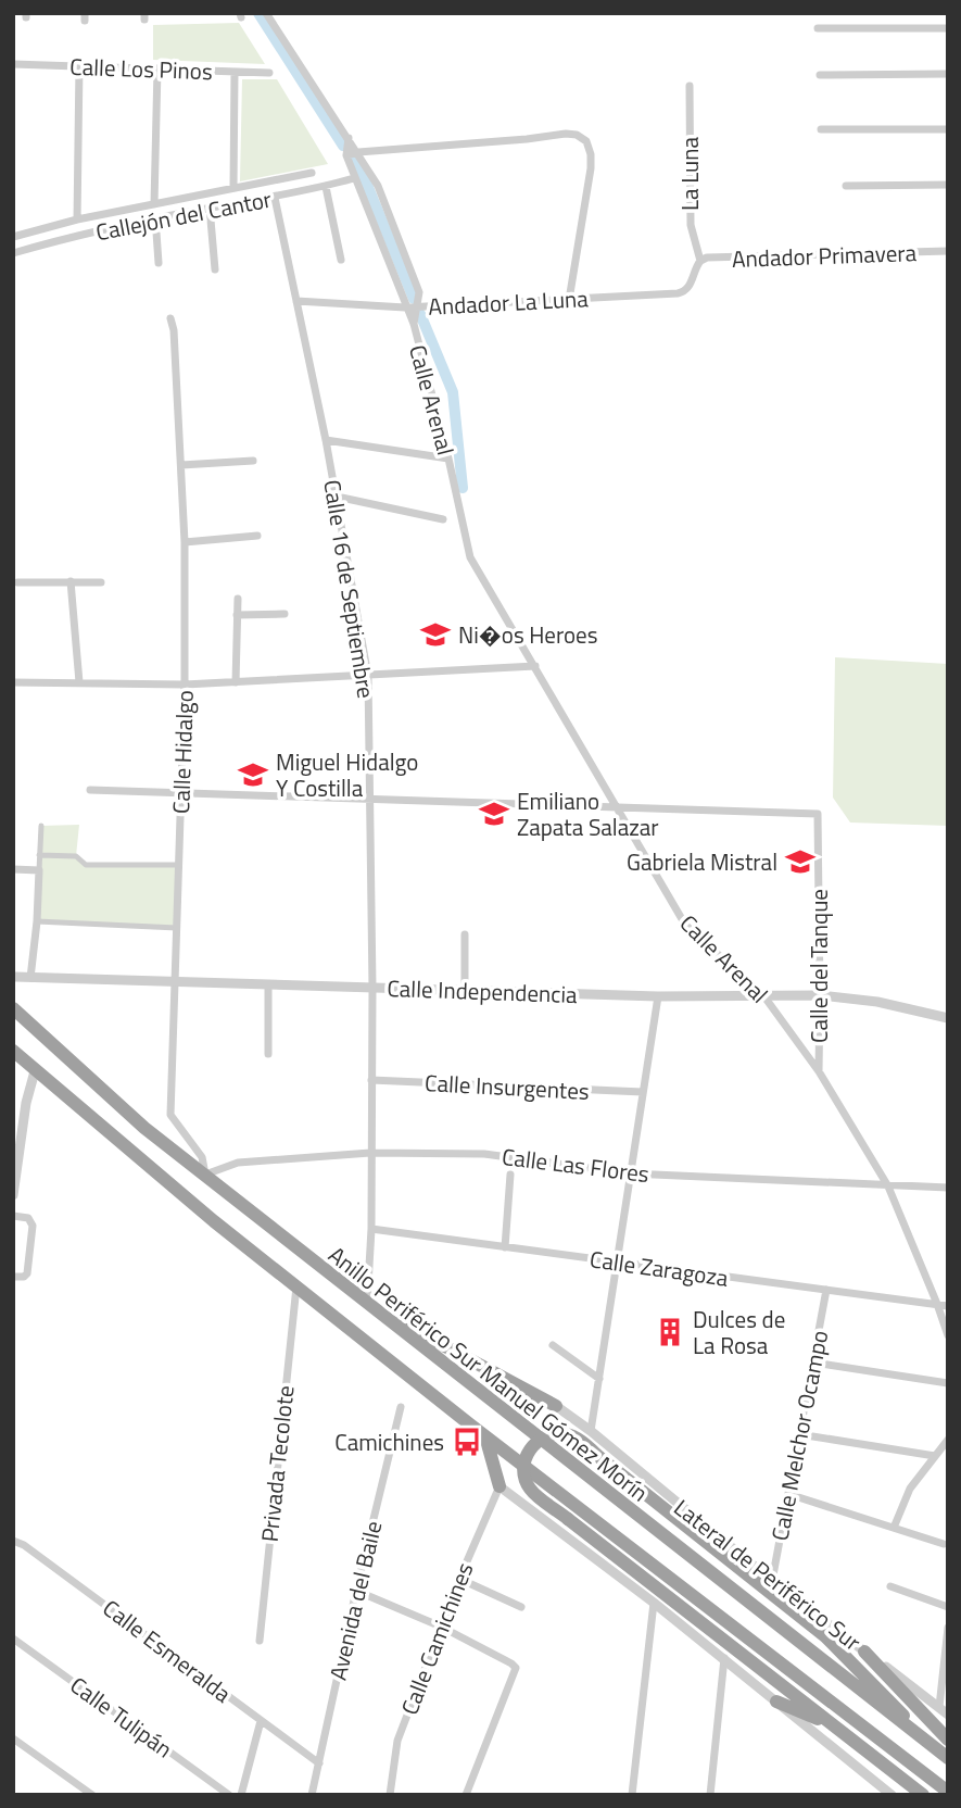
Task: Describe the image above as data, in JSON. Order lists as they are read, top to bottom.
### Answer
{
  "streets": {
    "highway": ["Anillo Periférico Sur Manuel Gómez Morín"],
    "street": [
      "Calle Los Pinos",
      "La Luna",
      "Callejón del Cantor",
      "Andador Primavera",
      "Andador La Luna",
      "Calle Arenal",
      "Calle 16 de Septiembre",
      "Calle Hidalgo",
      "Calle del Tanque",
      "Calle Independencia",
      "Calle Insurgentes",
      "Calle Las Flores",
      "Calle Zaragoza",
      "Calle Melchor Ocampo",
      "Privada Tecolote",
      "Lateral de Periférico Sur",
      "Avenida del Baile",
      "Calle Camichines",
      "Calle Esmeralda",
      "Calle Tulipán"
    ]
  },
  "crossings": [
    ["La Luna", "Andador Primavera"],
    ["La Luna", "Andador La Luna"],
    ["Callejón del Cantor", "Calle Arenal"],
    ["Callejón del Cantor", "Calle 16 de Septiembre"],
    ["Andador Primavera", "Andador La Luna"],
    ["Andador La Luna", "Calle Arenal"],
    ["Andador La Luna", "Calle 16 de Septiembre"],
    ["Calle Arenal", "Calle del Tanque"],
    ["Calle Arenal", "Calle Independencia"],
    ["Calle Arenal", "Calle Las Flores"],
    ["Calle Arenal", "Calle Zaragoza"],
    ["Calle 16 de Septiembre", "Calle Independencia"],
    ["Calle 16 de Septiembre", "Calle Insurgentes"],
    ["Calle 16 de Septiembre", "Calle Las Flores"],
    ["Calle 16 de Septiembre", "Calle Zaragoza"],
    ["Calle 16 de Septiembre", "Anillo Periférico Sur Manuel Gómez Morín"],
    ["Calle Hidalgo", "Calle Independencia"],
    ["Calle Hidalgo", "Calle Las Flores"],
    ["Calle Hidalgo", "Anillo Periférico Sur Manuel Gómez Morín"],
    ["Calle del Tanque", "Calle Independencia"],
    ["Calle Las Flores", "Anillo Periférico Sur Manuel Gómez Morín"],
    ["Calle Zaragoza", "Calle Melchor Ocampo"],
    ["Calle Melchor Ocampo", "Lateral de Periférico Sur"],
    ["Avenida del Baile", "Calle Esmeralda"]
  ],
  "places": {
    "school or university": [
      "Ni�os Heroes",
      "Miguel Hidalgo Y Costilla",
      "Emiliano Zapata Salazar",
      "Gabriela Mistral"
    ],
    "building": ["Dulces de La Rosa"],
    "bus stop": ["Camichines"]
  }
}
